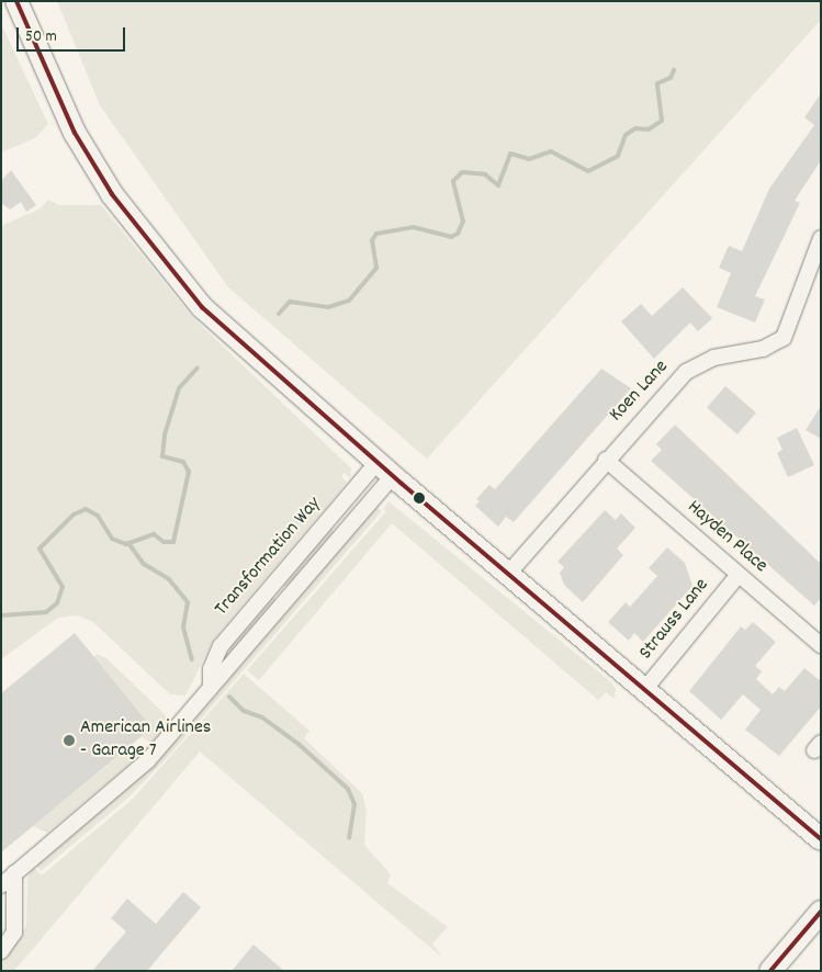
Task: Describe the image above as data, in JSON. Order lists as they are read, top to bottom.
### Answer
{
  "streets": {
    "street": [
      "Koen Lane",
      "Hayden Place",
      "Transformation Way",
      "Strauss Lane"
    ]
  },
  "crossings": [
    ["Koen Lane", "Hayden Place"],
    ["Hayden Place", "Strauss Lane"]
  ],
  "places": ["American Airlines - Garage 7"],
  "scale_bar": "50 m"
}
